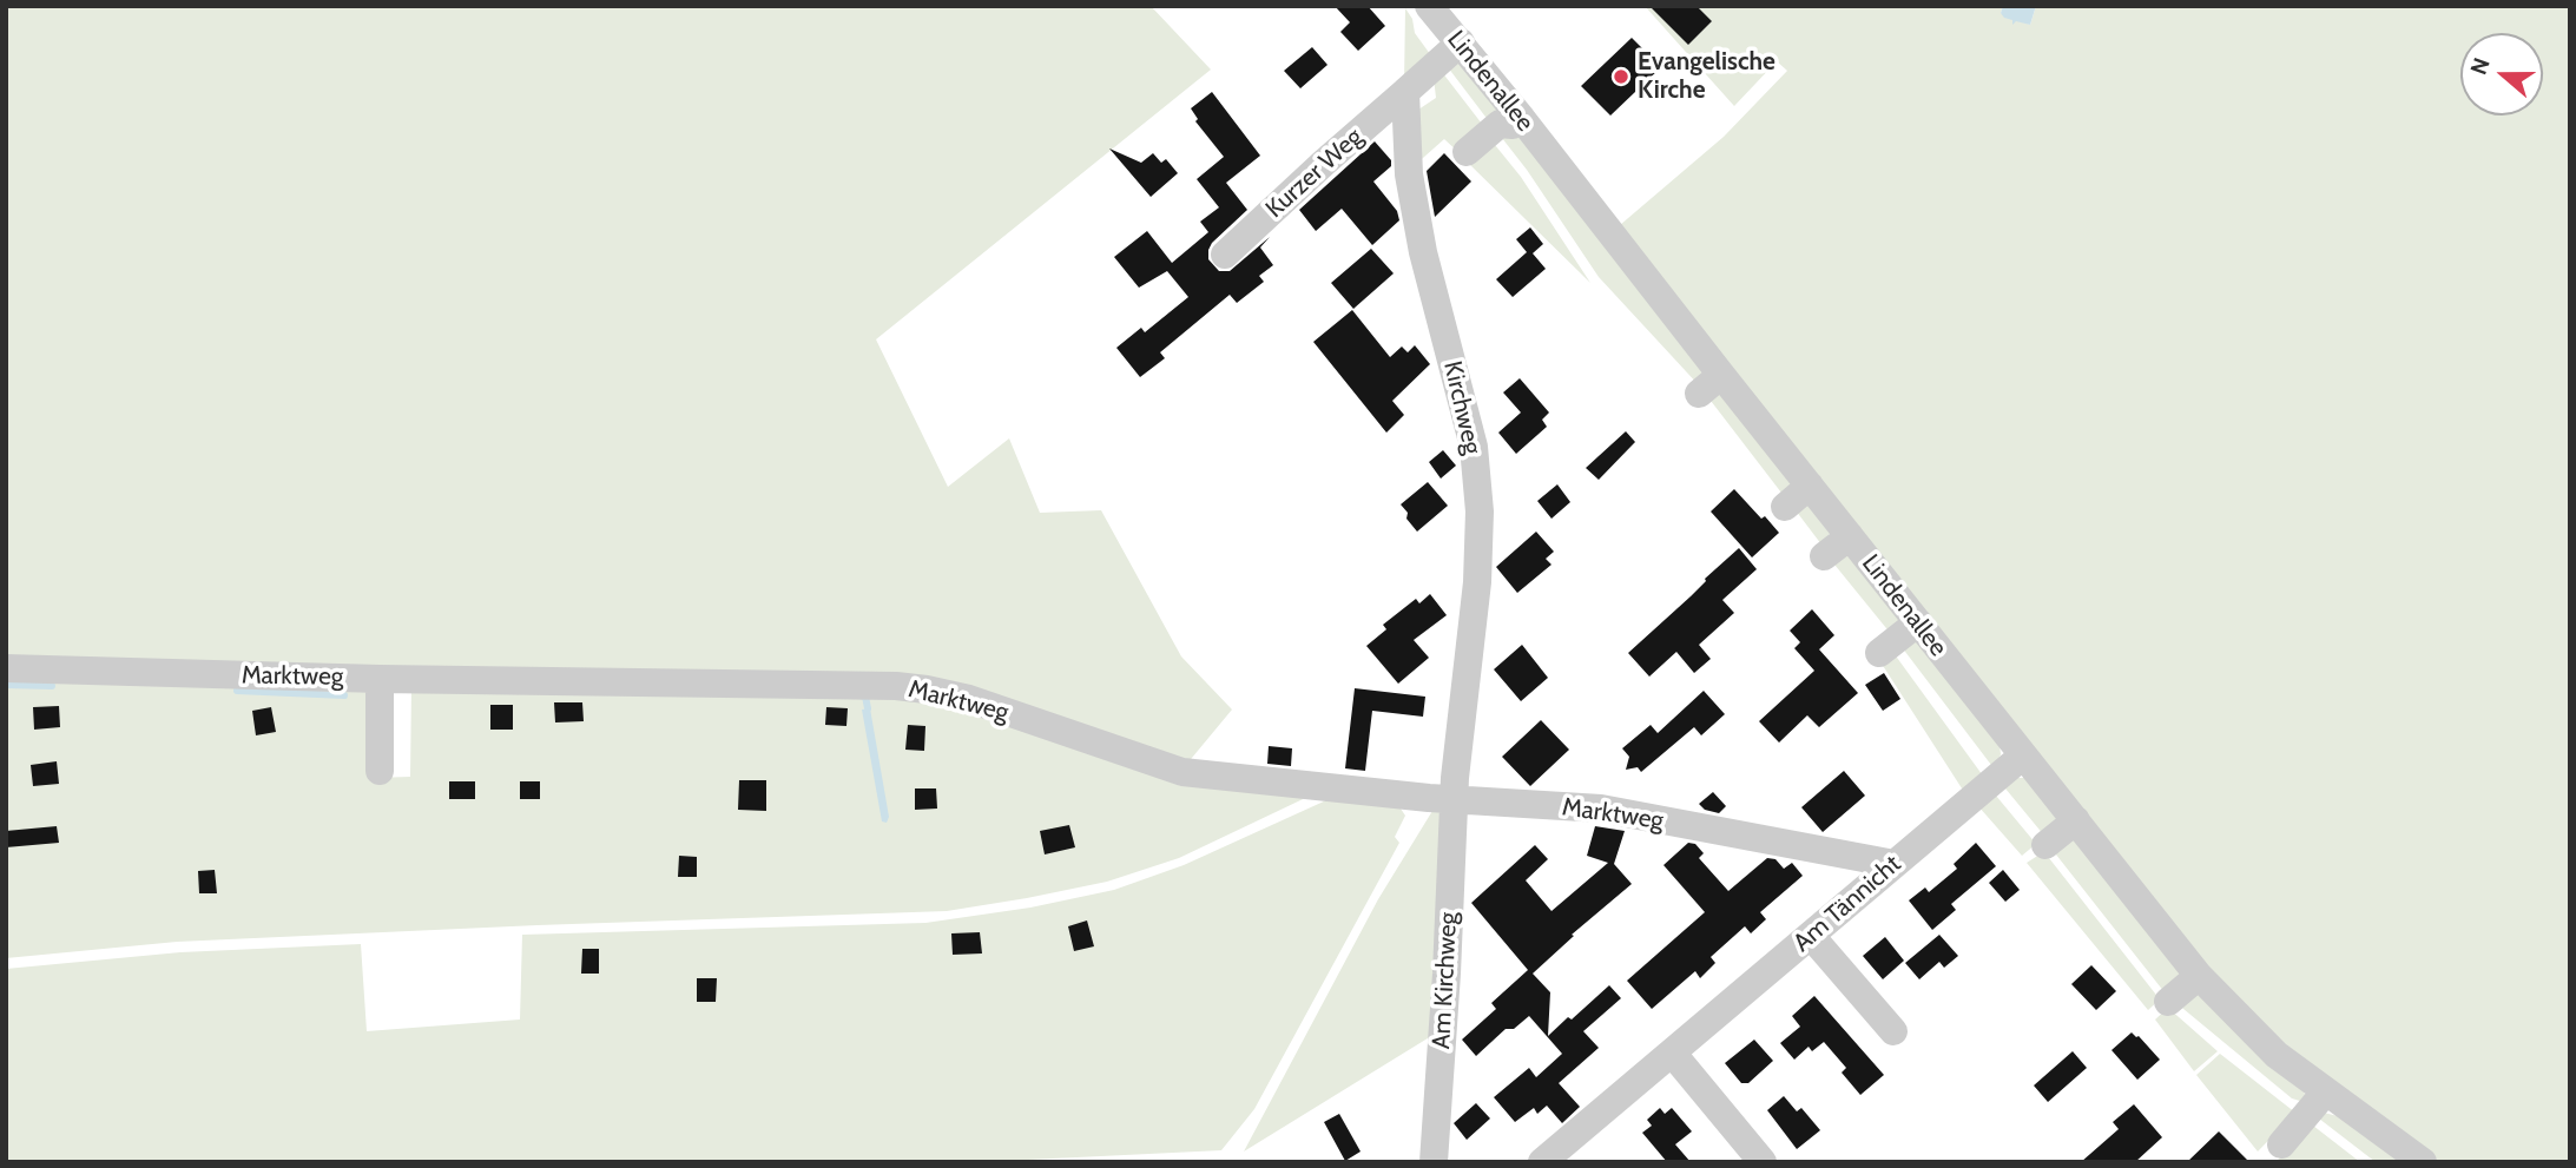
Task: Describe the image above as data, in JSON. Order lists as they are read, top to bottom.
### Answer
{
  "streets": {
    "street": [
      "Lindenallee",
      "Kurzer Weg",
      "Kirchweg",
      "Marktweg",
      "Am Tännicht",
      "Am Kirchweg"
    ]
  },
  "crossings": [
    ["Lindenallee", "Am Tännicht"],
    ["Kurzer Weg", "Kirchweg"],
    ["Kirchweg", "Marktweg"],
    ["Kirchweg", "Am Kirchweg"],
    ["Marktweg", "Am Tännicht"],
    ["Marktweg", "Am Kirchweg"]
  ],
  "places": ["Evangelische Kirche"],
  "north": "left"
}
